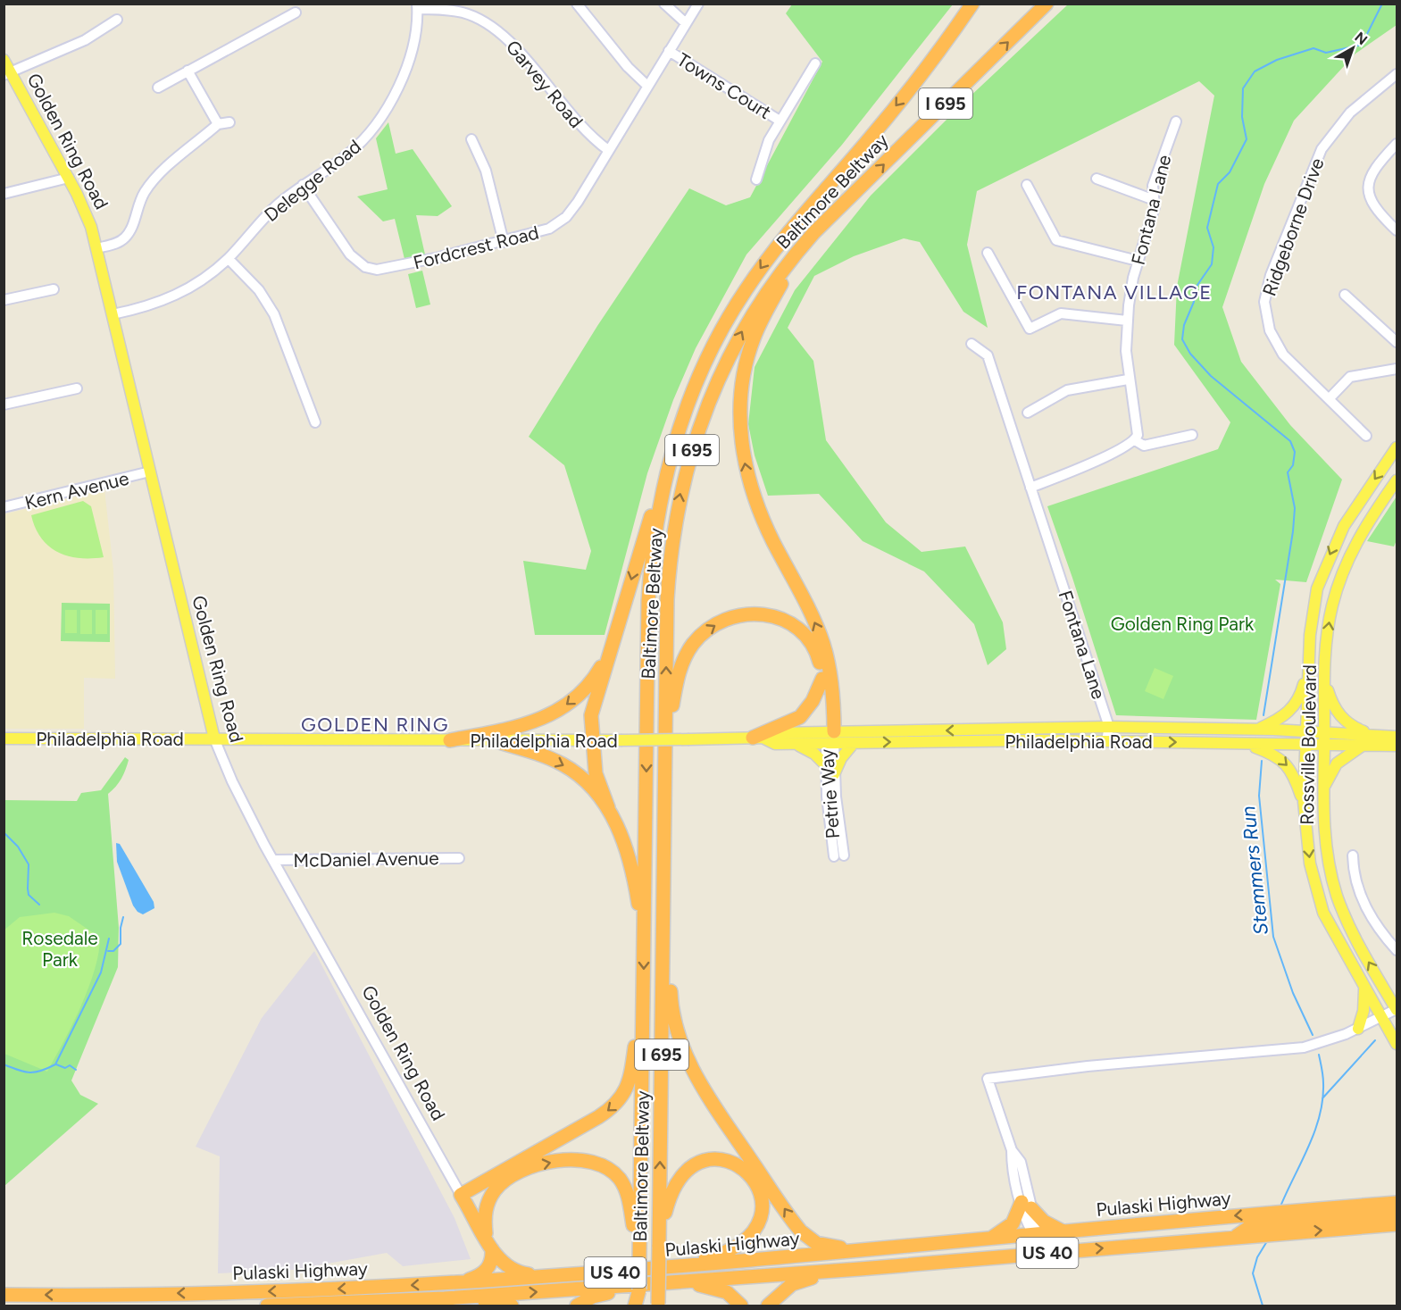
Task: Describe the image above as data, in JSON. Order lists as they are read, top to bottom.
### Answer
{
  "streets": {
    "highway": [
      "I 695",
      "Golden Ring Road",
      "Baltimore Beltway",
      "Pulaski Highway",
      "US 40"
    ],
    "main road": ["Philadelphia Road", "Rossville Boulevard"],
    "street": [
      "Garvey Road",
      "Towns Court",
      "Delegge Road",
      "Fontana Lane",
      "Ridgeborne Drive",
      "Fordcrest Road",
      "Kern Avenue",
      "Petrie Way",
      "McDaniel Avenue"
    ]
  },
  "crossings": [
    ["Garvey Road", "Delegge Road"],
    ["Garvey Road", "Fordcrest Road"],
    ["Towns Court", "Fordcrest Road"],
    ["Golden Ring Road", "Delegge Road"],
    ["Golden Ring Road", "Kern Avenue"],
    ["Golden Ring Road", "Philadelphia Road"],
    ["Golden Ring Road", "McDaniel Avenue"],
    ["Golden Ring Road", "Pulaski Highway"],
    ["Delegge Road", "Fordcrest Road"],
    ["Baltimore Beltway", "Pulaski Highway"],
    ["Fontana Lane", "Philadelphia Road"],
    ["Philadelphia Road", "Rossville Boulevard"],
    ["Philadelphia Road", "Petrie Way"]
  ],
  "districts": ["FONTANA VILLAGE", "GOLDEN RING"],
  "water": ["Stemmers Run"],
  "parks": ["Golden Ring Park", "Rosedale Park"],
  "north": "top right"
}
